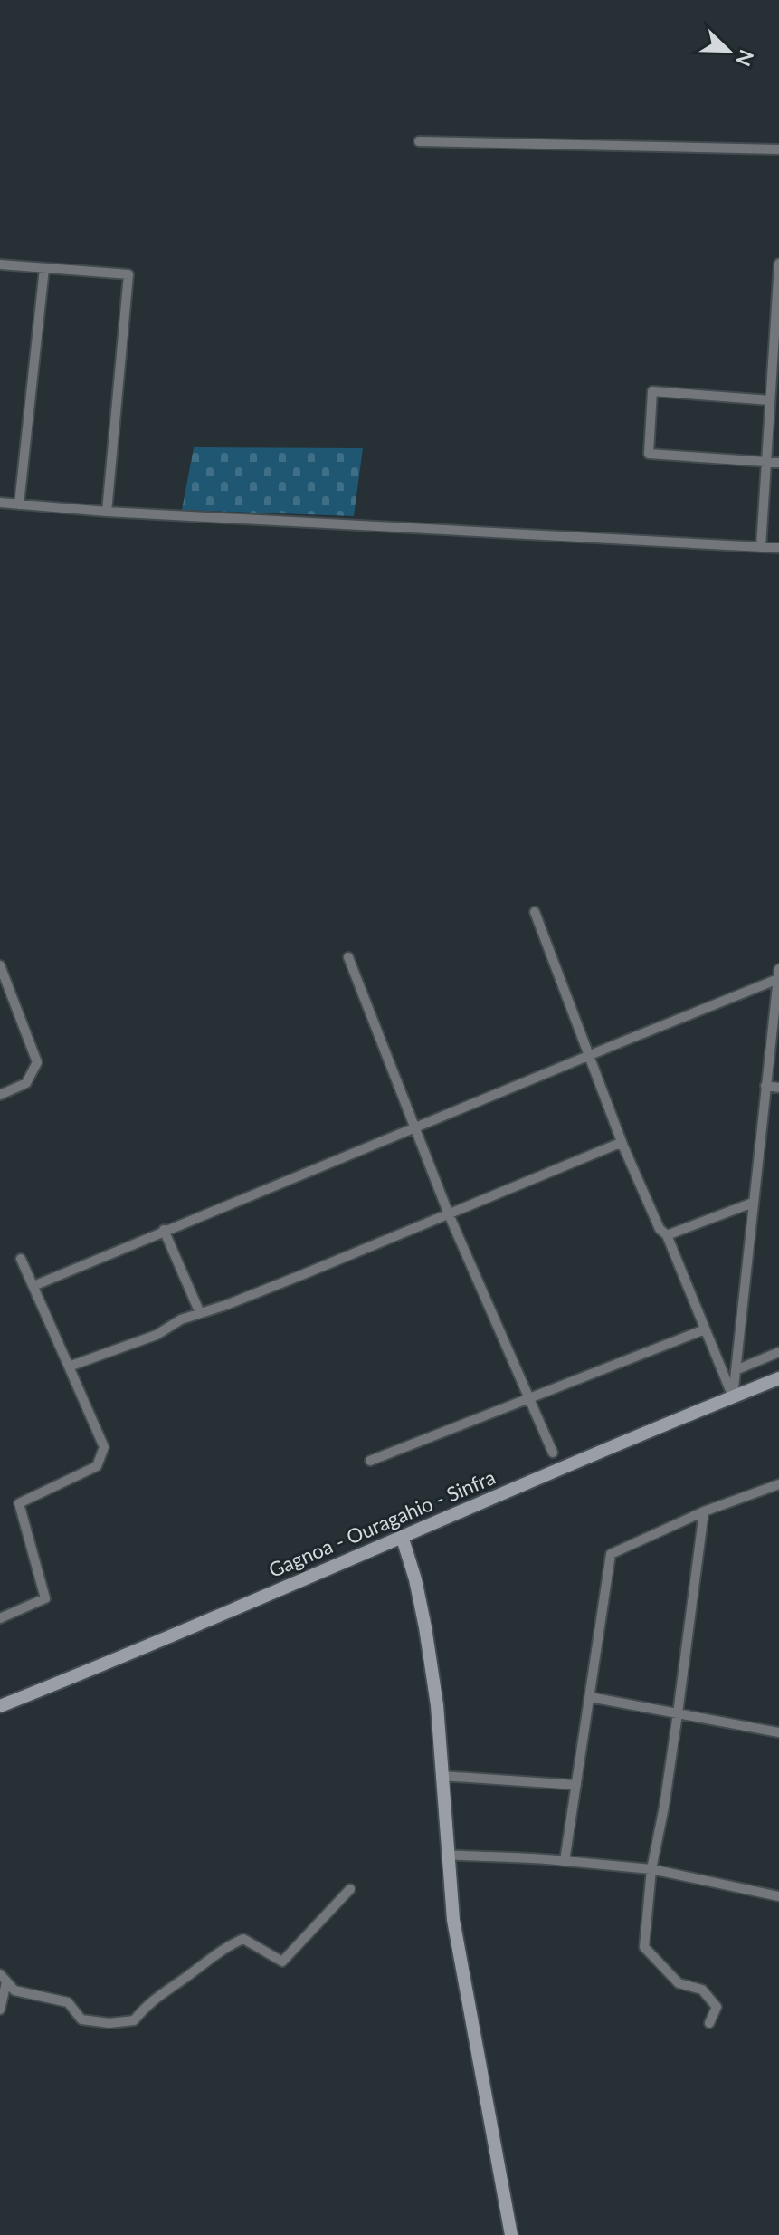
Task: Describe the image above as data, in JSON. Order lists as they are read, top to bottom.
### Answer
{
  "streets": {
    "main road": ["Gagnoa - Ouragahio - Sinfra"]
  },
  "north": "bottom right"
}
